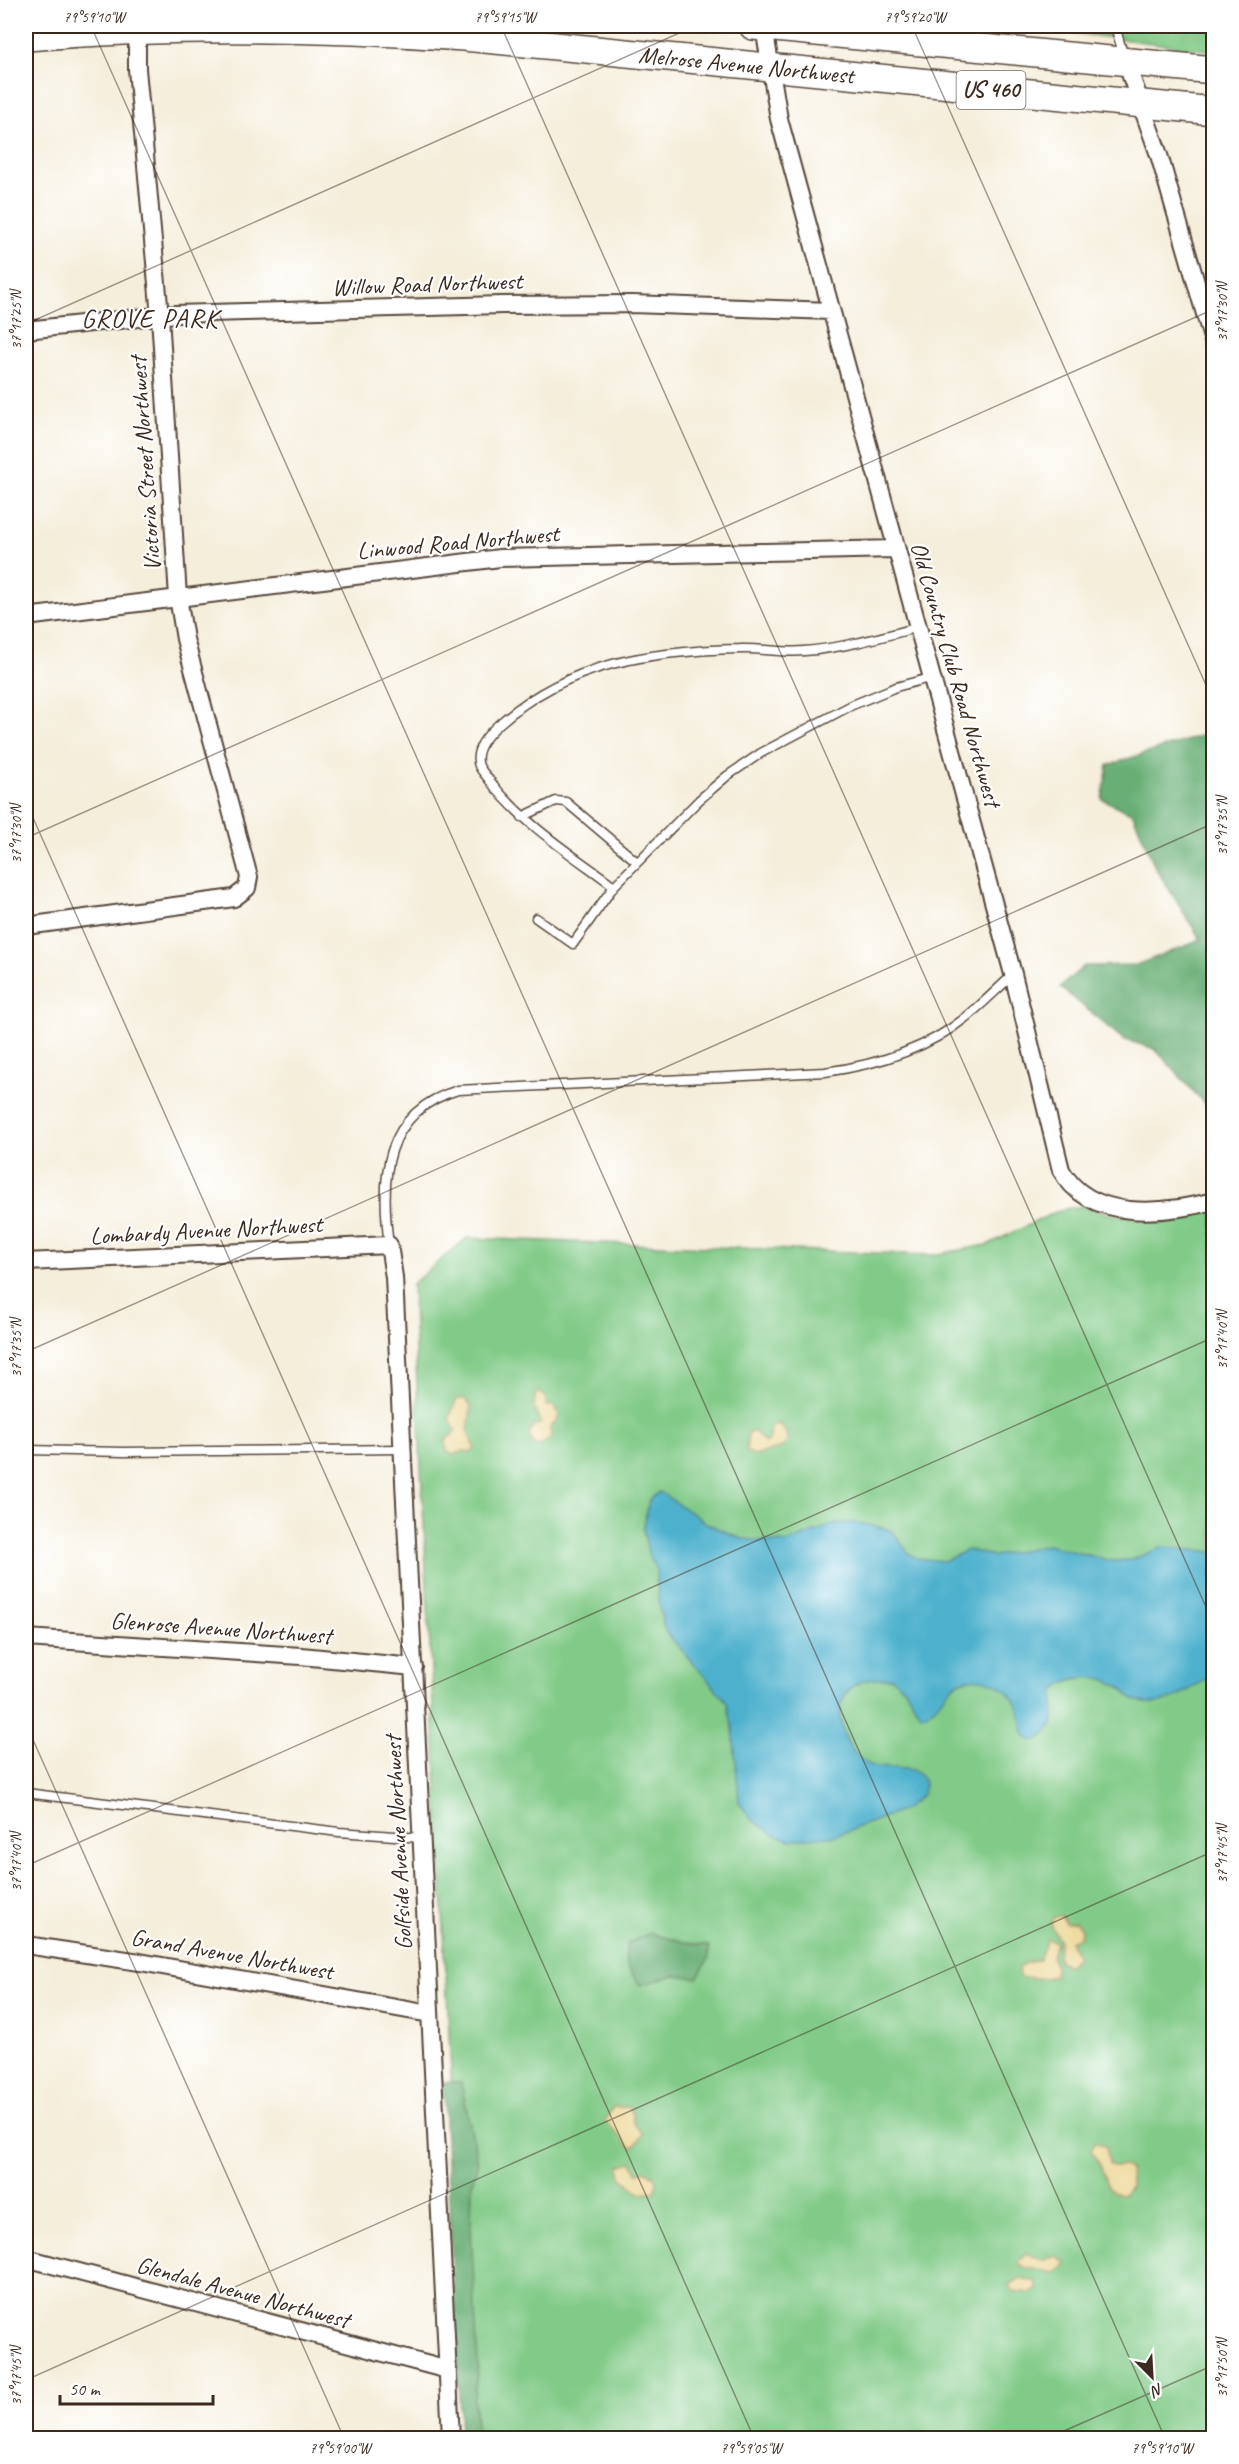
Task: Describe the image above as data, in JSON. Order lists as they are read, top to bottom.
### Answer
{
  "streets": {
    "main road": ["Melrose Avenue Northwest", "US 460"],
    "street": [
      "Willow Road Northwest",
      "Victoria Street Northwest",
      "Linwood Road Northwest",
      "Old Country Club Road Northwest",
      "Lombardy Avenue Northwest",
      "Glenrose Avenue Northwest",
      "Golfside Avenue Northwest",
      "Grand Avenue Northwest",
      "Glendale Avenue Northwest"
    ]
  },
  "crossings": [
    ["Melrose Avenue Northwest", "Victoria Street Northwest"],
    ["Melrose Avenue Northwest", "Old Country Club Road Northwest"],
    ["Willow Road Northwest", "Victoria Street Northwest"],
    ["Willow Road Northwest", "Old Country Club Road Northwest"],
    ["Victoria Street Northwest", "Linwood Road Northwest"],
    ["Linwood Road Northwest", "Old Country Club Road Northwest"],
    ["Lombardy Avenue Northwest", "Golfside Avenue Northwest"],
    ["Glenrose Avenue Northwest", "Golfside Avenue Northwest"],
    ["Golfside Avenue Northwest", "Grand Avenue Northwest"],
    ["Golfside Avenue Northwest", "Glendale Avenue Northwest"]
  ],
  "districts": ["GROVE PARK"],
  "scale_bar": "50 m",
  "north": "bottom right",
  "coordinates": [
    "79°59'10\"W",
    "79°59'15\"W",
    "79°59'20\"W",
    "37°17'30\"N",
    "37°17'25\"N",
    "37°17'35\"N",
    "37°17'40\"N",
    "37°17'45\"N",
    "37°17'50\"N",
    "79°59'00\"W",
    "79°59'05\"W"
  ]
}
